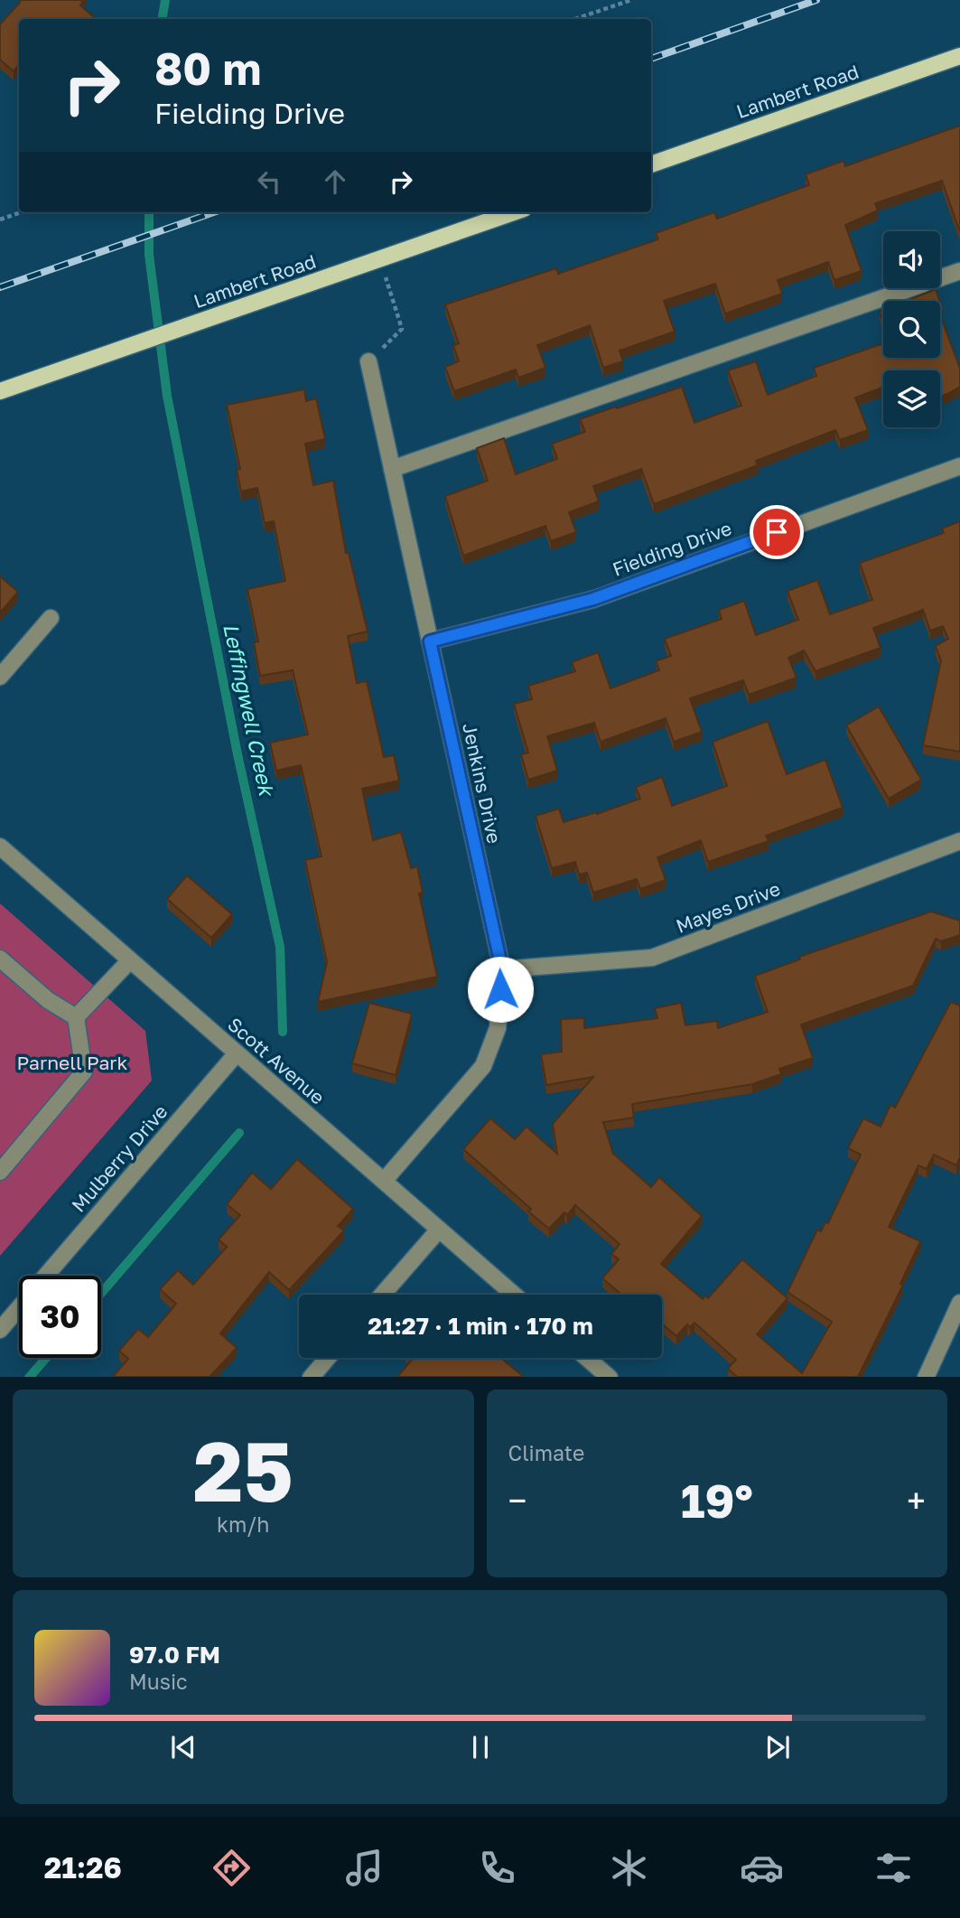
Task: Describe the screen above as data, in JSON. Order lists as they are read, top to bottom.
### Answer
{
  "streets": {
    "main road": ["Lambert Road"],
    "street": [
      "Fielding Drive",
      "Jenkins Drive",
      "Mayes Drive",
      "Scott Avenue",
      "Mulberry Drive"
    ]
  },
  "crossings": [
    ["Fielding Drive", "Jenkins Drive"],
    ["Jenkins Drive", "Mayes Drive"],
    ["Jenkins Drive", "Scott Avenue"],
    ["Scott Avenue", "Mulberry Drive"]
  ],
  "water": ["Leffingwell Creek"],
  "parks": ["Parnell Park"],
  "page": {
    "turn": ["80 m", "Fielding Drive"],
    "limit": "30",
    "trip": "21:27 · 1 min · 170 m",
    "tile": [
      ["25", "km/h"],
      "Climate"
    ],
    "heat": ["−", "19°", "+"],
    "song": ["97.0 FM", "Music"],
    "tabs": "21:26"
  }
}
